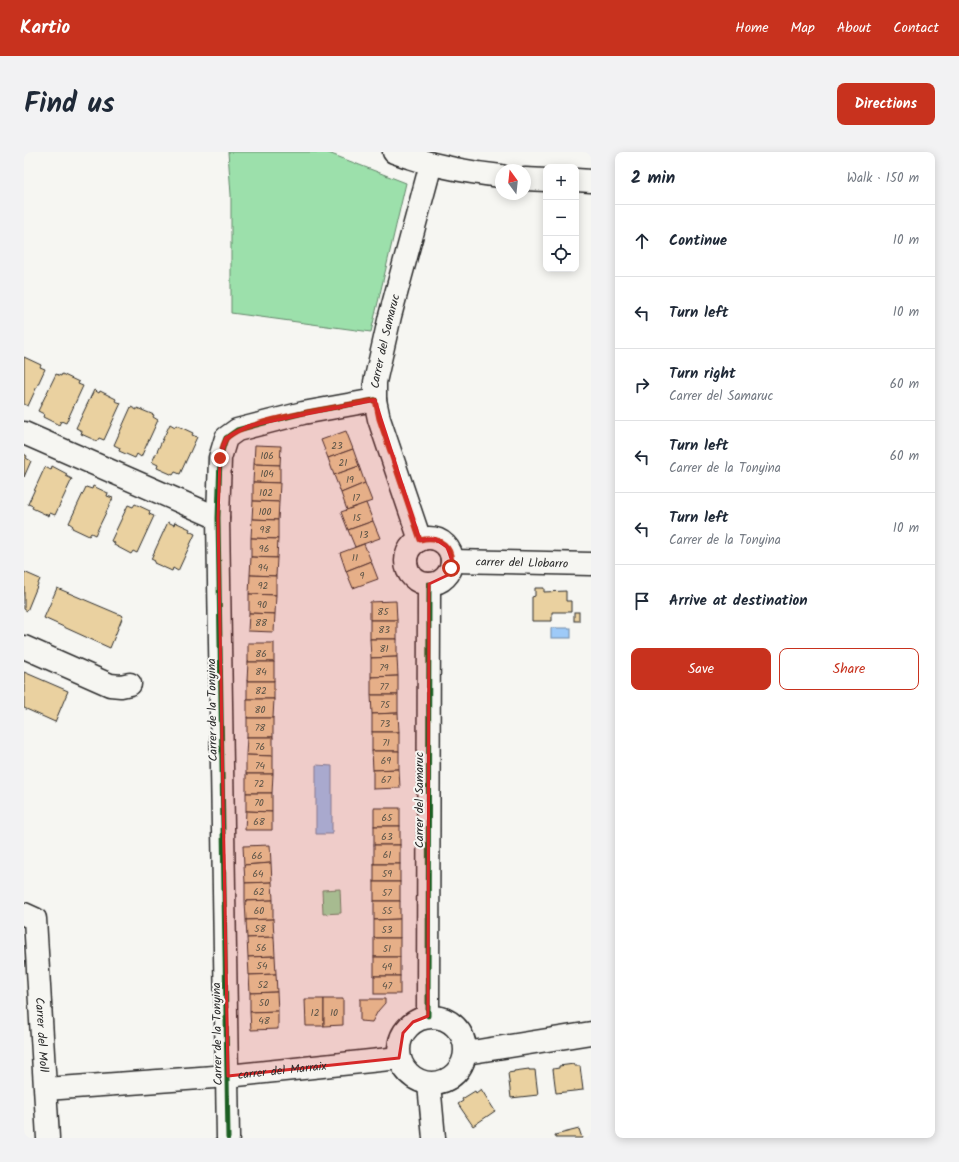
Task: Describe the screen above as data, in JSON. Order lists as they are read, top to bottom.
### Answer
{
  "streets": {
    "street": [
      "Carrer del Samaruc",
      "carrer del Llobarro",
      "Carrer de la Tonyina",
      "Carrer del Moll",
      "carrer del Marraix"
    ]
  },
  "crossings": [
    ["Carrer del Samaruc", "carrer del Llobarro"],
    ["Carrer del Samaruc", "Carrer de la Tonyina"],
    ["Carrer del Samaruc", "carrer del Marraix"],
    ["Carrer de la Tonyina", "carrer del Marraix"],
    ["Carrer del Moll", "carrer del Marraix"]
  ],
  "house_numbers": [
    "23",
    "106",
    "21",
    "104",
    "19",
    "102",
    "17",
    "100",
    "15",
    "98",
    "13",
    "96",
    "11",
    "94",
    "9",
    "92",
    "90",
    "85",
    "88",
    "83",
    "81",
    "86",
    "79",
    "84",
    "77",
    "82",
    "75",
    "80",
    "73",
    "78",
    "71",
    "76",
    "69",
    "74",
    "67",
    "72",
    "70",
    "65",
    "68",
    "63",
    "61",
    "66",
    "64",
    "59",
    "62",
    "57",
    "60",
    "55",
    "58",
    "53",
    "56",
    "51",
    "54",
    "49",
    "52",
    "47",
    "50",
    "12",
    "10",
    "48"
  ],
  "north": "top",
  "page": {
    "header": "Kartio",
    "nav": [
      "Home",
      "Map",
      "About",
      "Contact"
    ],
    "title": "Find us",
    "buttons": [
      "Directions",
      ["Save", "Share"]
    ],
    "heading": ["2 min", "Walk · 150 m"],
    "map_buttons": ["+", "−"],
    "list": [
      ["Continue", "10 m"],
      ["Turn left", "10 m"],
      ["Turn right", "Carrer del Samaruc", "60 m"],
      ["Turn left", "Carrer de la Tonyina", "60 m"],
      ["Turn left", "Carrer de la Tonyina", "10 m"],
      "Arrive at destination"
    ]
  }
}
